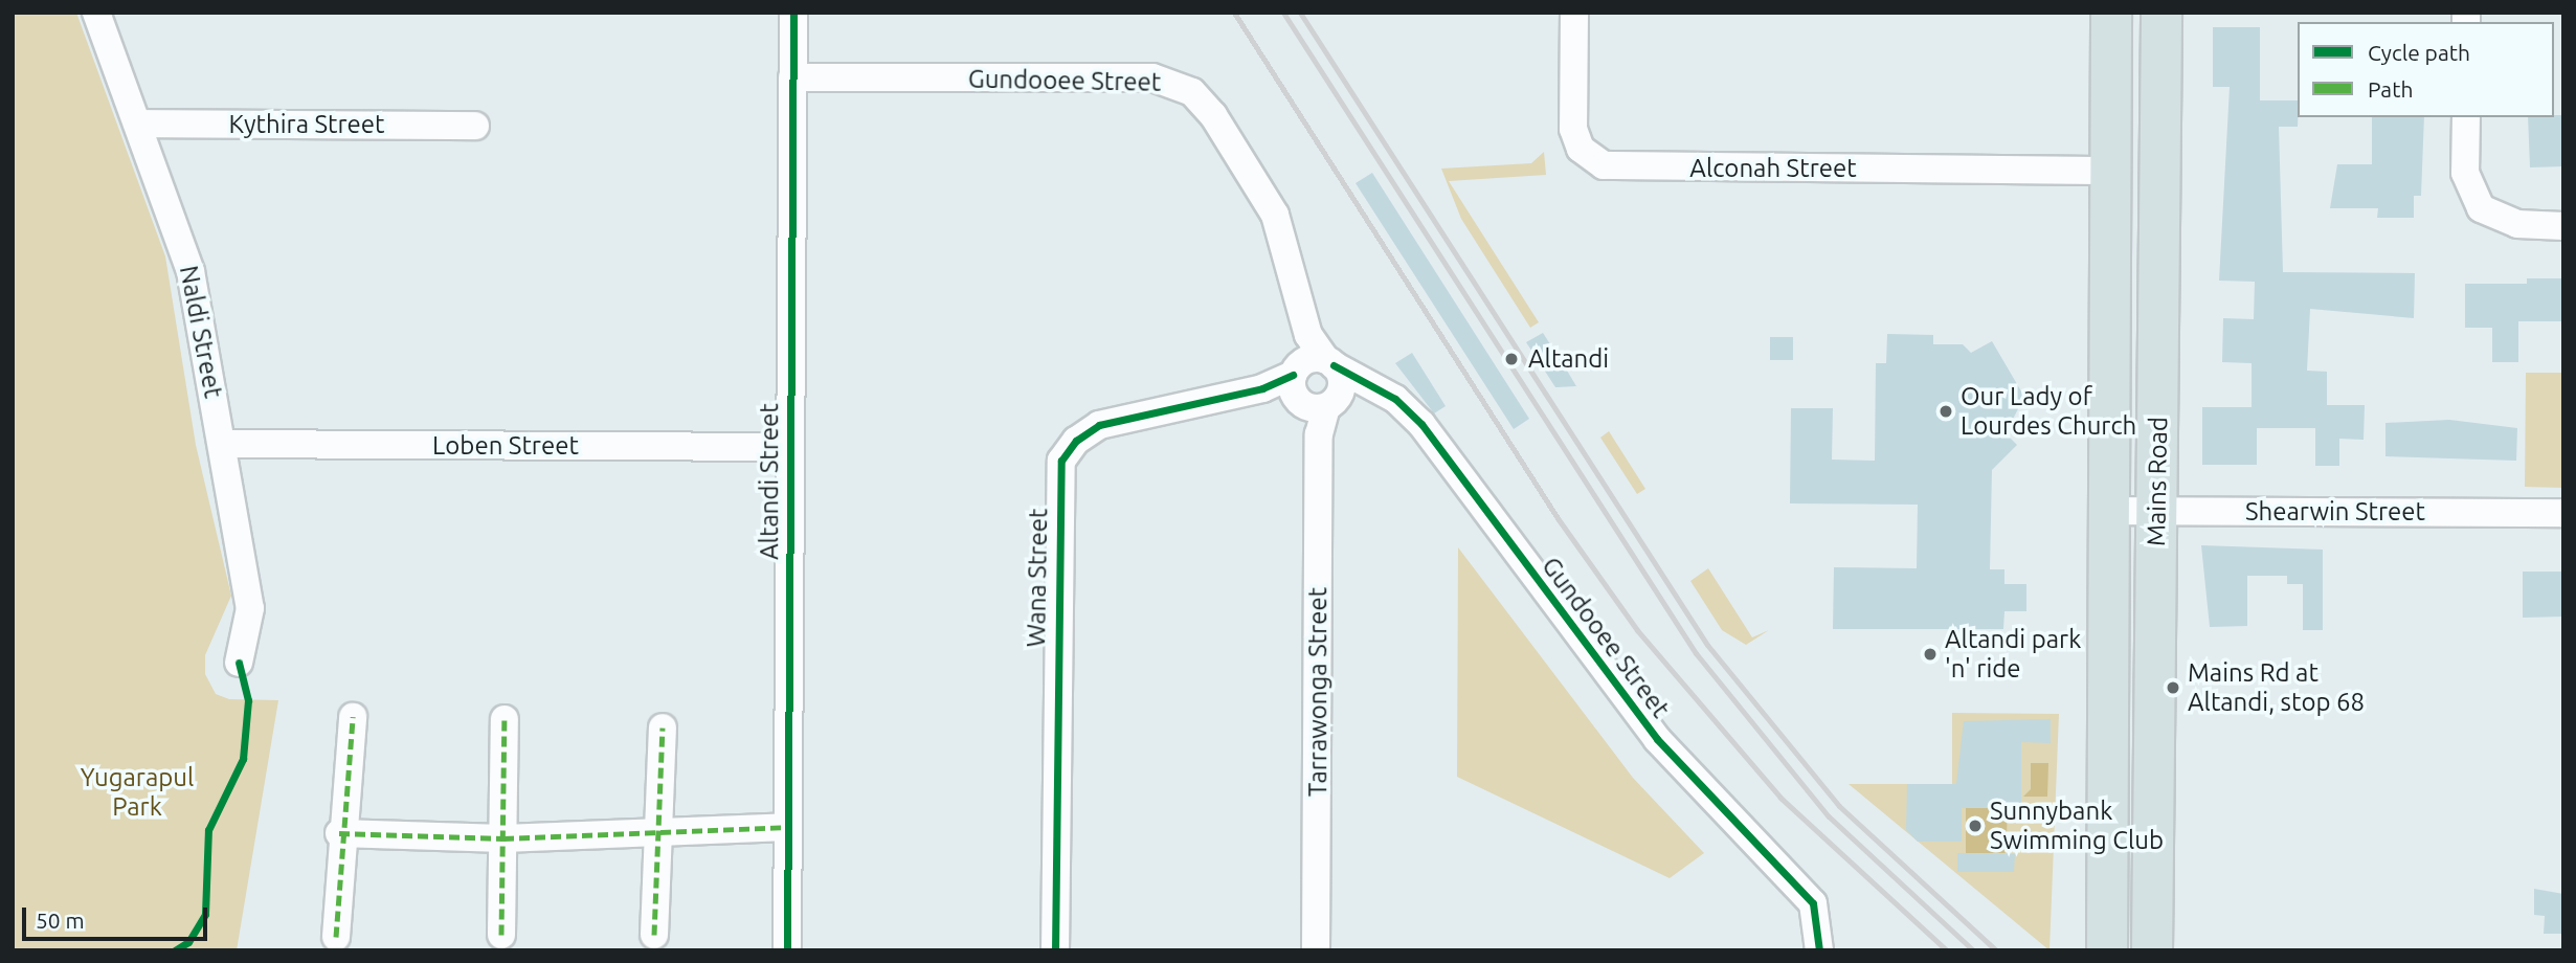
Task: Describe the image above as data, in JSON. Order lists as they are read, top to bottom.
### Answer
{
  "streets": {
    "main road": ["Mains Road"],
    "street": [
      "Gundooee Street",
      "Kythira Street",
      "Alconah Street",
      "Naldi Street",
      "Loben Street",
      "Altandi Street",
      "Shearwin Street",
      "Wana Street",
      "Tarrawonga Street"
    ]
  },
  "crossings": [
    ["Gundooee Street", "Altandi Street"],
    ["Gundooee Street", "Wana Street"],
    ["Gundooee Street", "Tarrawonga Street"],
    ["Kythira Street", "Naldi Street"],
    ["Alconah Street", "Mains Road"],
    ["Naldi Street", "Loben Street"],
    ["Loben Street", "Altandi Street"],
    ["Mains Road", "Shearwin Street"],
    ["Wana Street", "Tarrawonga Street"]
  ],
  "parks": ["Yugarapul Park"],
  "places": [
    "Altandi",
    "Our Lady of Lourdes Church",
    "Altandi park 'n' ride",
    "Mains Rd at Altandi, stop 68",
    "Sunnybank Swimming Club"
  ],
  "legend": ["Cycle path", "Path"],
  "scale_bar": "50 m"
}
